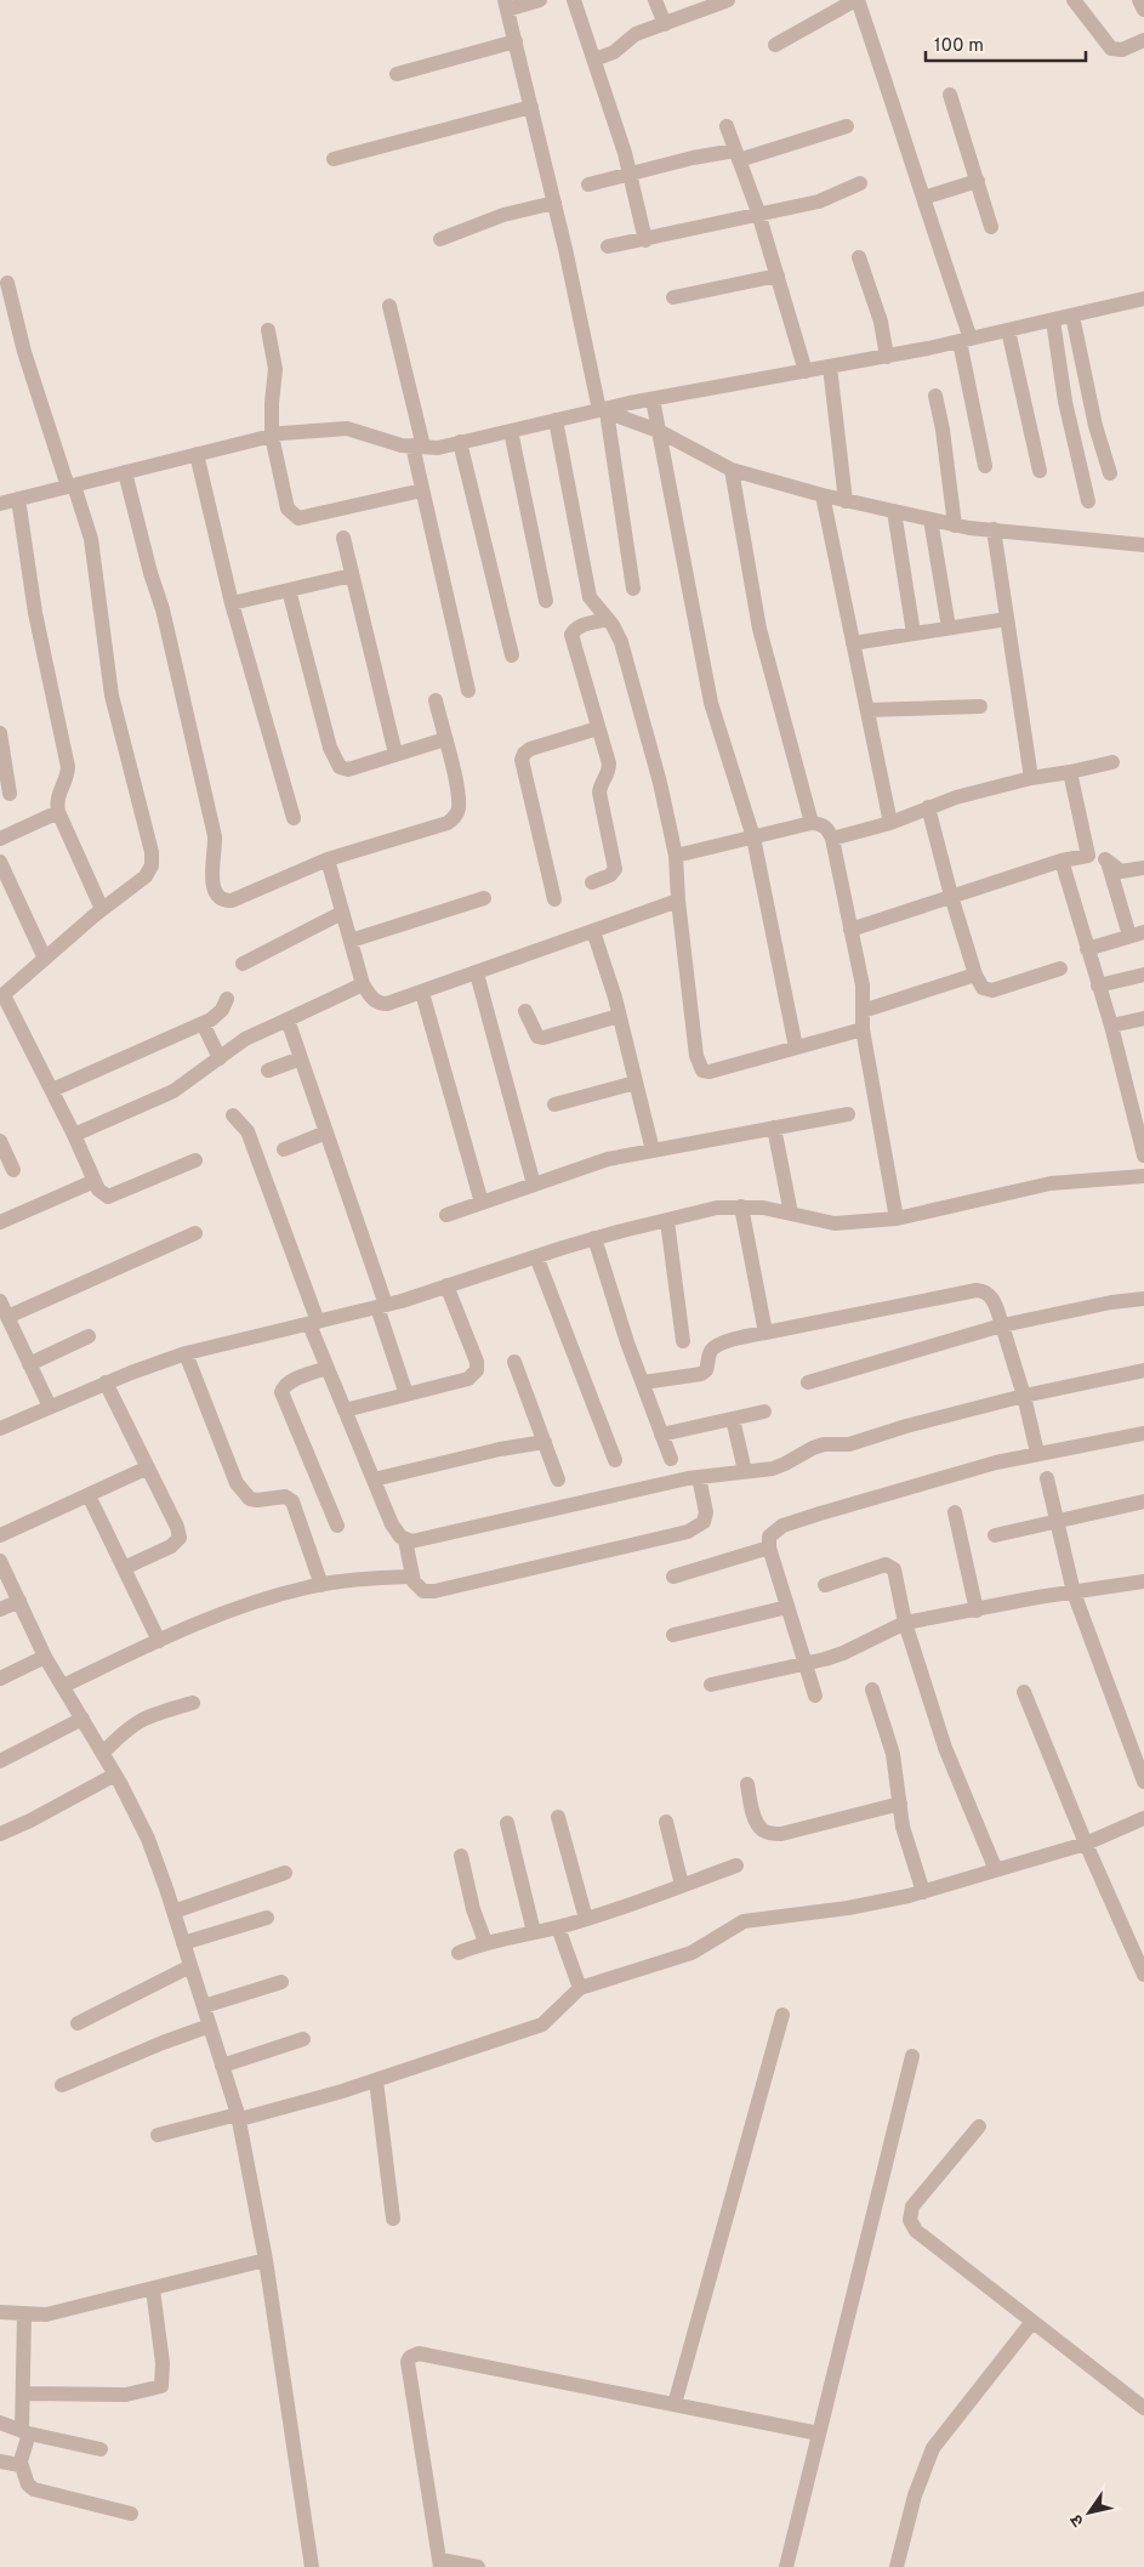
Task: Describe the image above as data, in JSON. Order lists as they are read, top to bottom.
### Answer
{
  "scale_bar": "100 m",
  "north": "bottom left"
}
